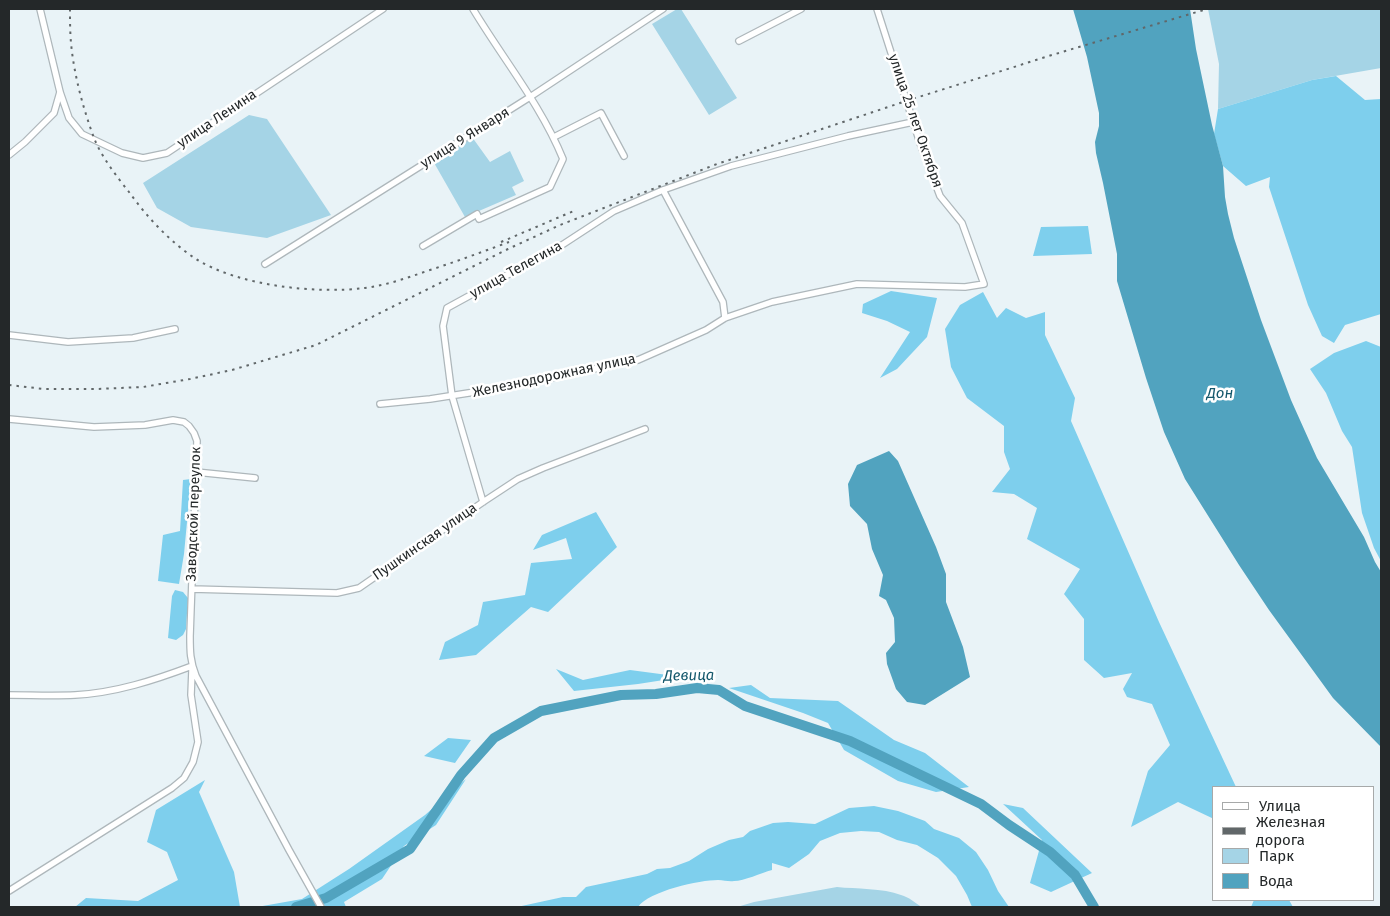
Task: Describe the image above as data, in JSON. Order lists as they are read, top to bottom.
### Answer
{
  "streets": {
    "street": [
      "улица Ленина",
      "улица 25 лет Октября",
      "улица 9 Января",
      "улица Телегина",
      "Железнодорожная улица",
      "Заводской переулок",
      "Пушкинская улица"
    ]
  },
  "crossings": [
    ["улица 25 лет Октября", "улица Телегина"],
    ["улица 25 лет Октября", "Железнодорожная улица"],
    ["улица Телегина", "Железнодорожная улица"],
    ["улица Телегина", "Пушкинская улица"],
    ["Заводской переулок", "Пушкинская улица"]
  ],
  "water": ["Дон", "Девица"],
  "legend": [
    "Улица",
    "Железная дорога",
    "Парк",
    "Вода"
  ]
}
